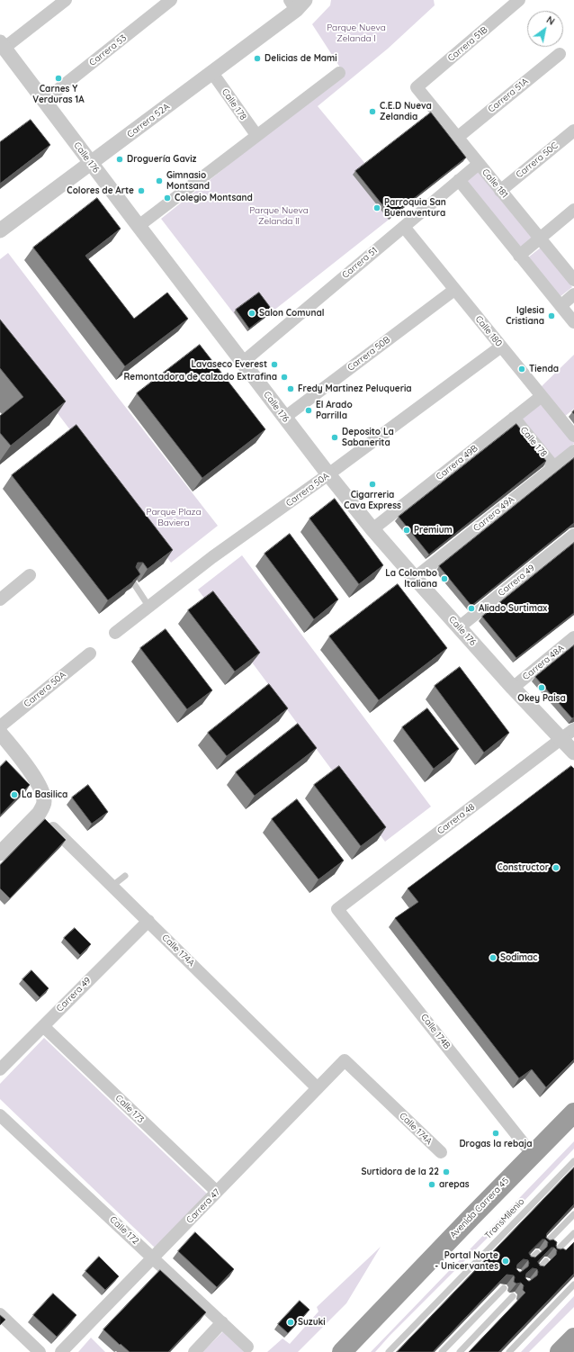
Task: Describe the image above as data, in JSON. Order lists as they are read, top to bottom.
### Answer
{
  "streets": {
    "highway": ["Avenida Carrera 45"],
    "street": [
      "Carrera 51B",
      "Carrera 53",
      "Carrera 51A",
      "Calle 178",
      "Carrera 52A",
      "Calle 176",
      "Carrera 50C",
      "Calle 181",
      "Carrera 51",
      "Calle 180",
      "Carrera 50B",
      "Carrera 49B",
      "Carrera 50A",
      "Carrera 49A",
      "Carrera 49",
      "Carrera 48A",
      "Carrera 48",
      "Calle 174A",
      "Calle 174B",
      "Calle 173",
      "Carrera 47",
      "Calle 172"
    ],
    "lane": ["TransMilenio"]
  },
  "crossings": [
    ["Carrera 51B", "Calle 181"],
    ["Carrera 53", "Calle 176"],
    ["Carrera 51A", "Calle 181"],
    ["Calle 178", "Carrera 52A"],
    ["Calle 178", "Carrera 49B"],
    ["Calle 178", "Carrera 49A"],
    ["Carrera 52A", "Calle 176"],
    ["Calle 176", "Carrera 51"],
    ["Calle 176", "Carrera 50B"],
    ["Calle 176", "Carrera 49B"],
    ["Calle 176", "Carrera 50A"],
    ["Calle 176", "Carrera 49A"],
    ["Calle 176", "Carrera 49"],
    ["Calle 176", "Carrera 48A"],
    ["Calle 176", "Carrera 48"],
    ["Carrera 50C", "Calle 181"],
    ["Calle 181", "Carrera 51"],
    ["Carrera 51", "Calle 180"],
    ["Calle 180", "Carrera 50B"],
    ["Calle 180", "Carrera 49B"],
    ["Calle 180", "Carrera 50A"],
    ["Carrera 49", "Calle 174A"],
    ["Carrera 49", "Calle 173"],
    ["Carrera 48", "Calle 174B"],
    ["Calle 174A", "Carrera 47"],
    ["Calle 174B", "Avenida Carrera 45"],
    ["Calle 173", "Carrera 47"],
    ["Carrera 47", "Calle 172"]
  ],
  "parks": ["Parque Nueva Zelanda I", "Parque Nueva Zelanda II", "Parque Plaza Baviera"],
  "places": [
    "Delicias de Mami",
    "Carnes Y Verduras 1A",
    "C.E.D Nueva Zelandia",
    "Droguería Gaviz",
    "Gimnasio Montsand",
    "Colores de Arte",
    "Colegio Montsand",
    "Parroquia San Buenaventura",
    "Salon Comunal",
    "Iglesia Cristiana",
    "Lavaseco Everest",
    "Tienda",
    "Remontadora de calzado Extrafina",
    "Fredy Martinez Peluqueria",
    "El Arado Parrilla",
    "Deposito La Sabanerita",
    "Cigarreria Cava Express",
    "Premium",
    "La Colombo Italiana",
    "Aliado Surtimax",
    "Okey Paisa",
    "La Basilica",
    "Constructor",
    "Sodimac",
    "Drogas la rebaja",
    "Surtidora de la 22",
    "arepas",
    "Portal Norte - Unicervantes",
    "Suzuki"
  ],
  "north": "top right"
}
